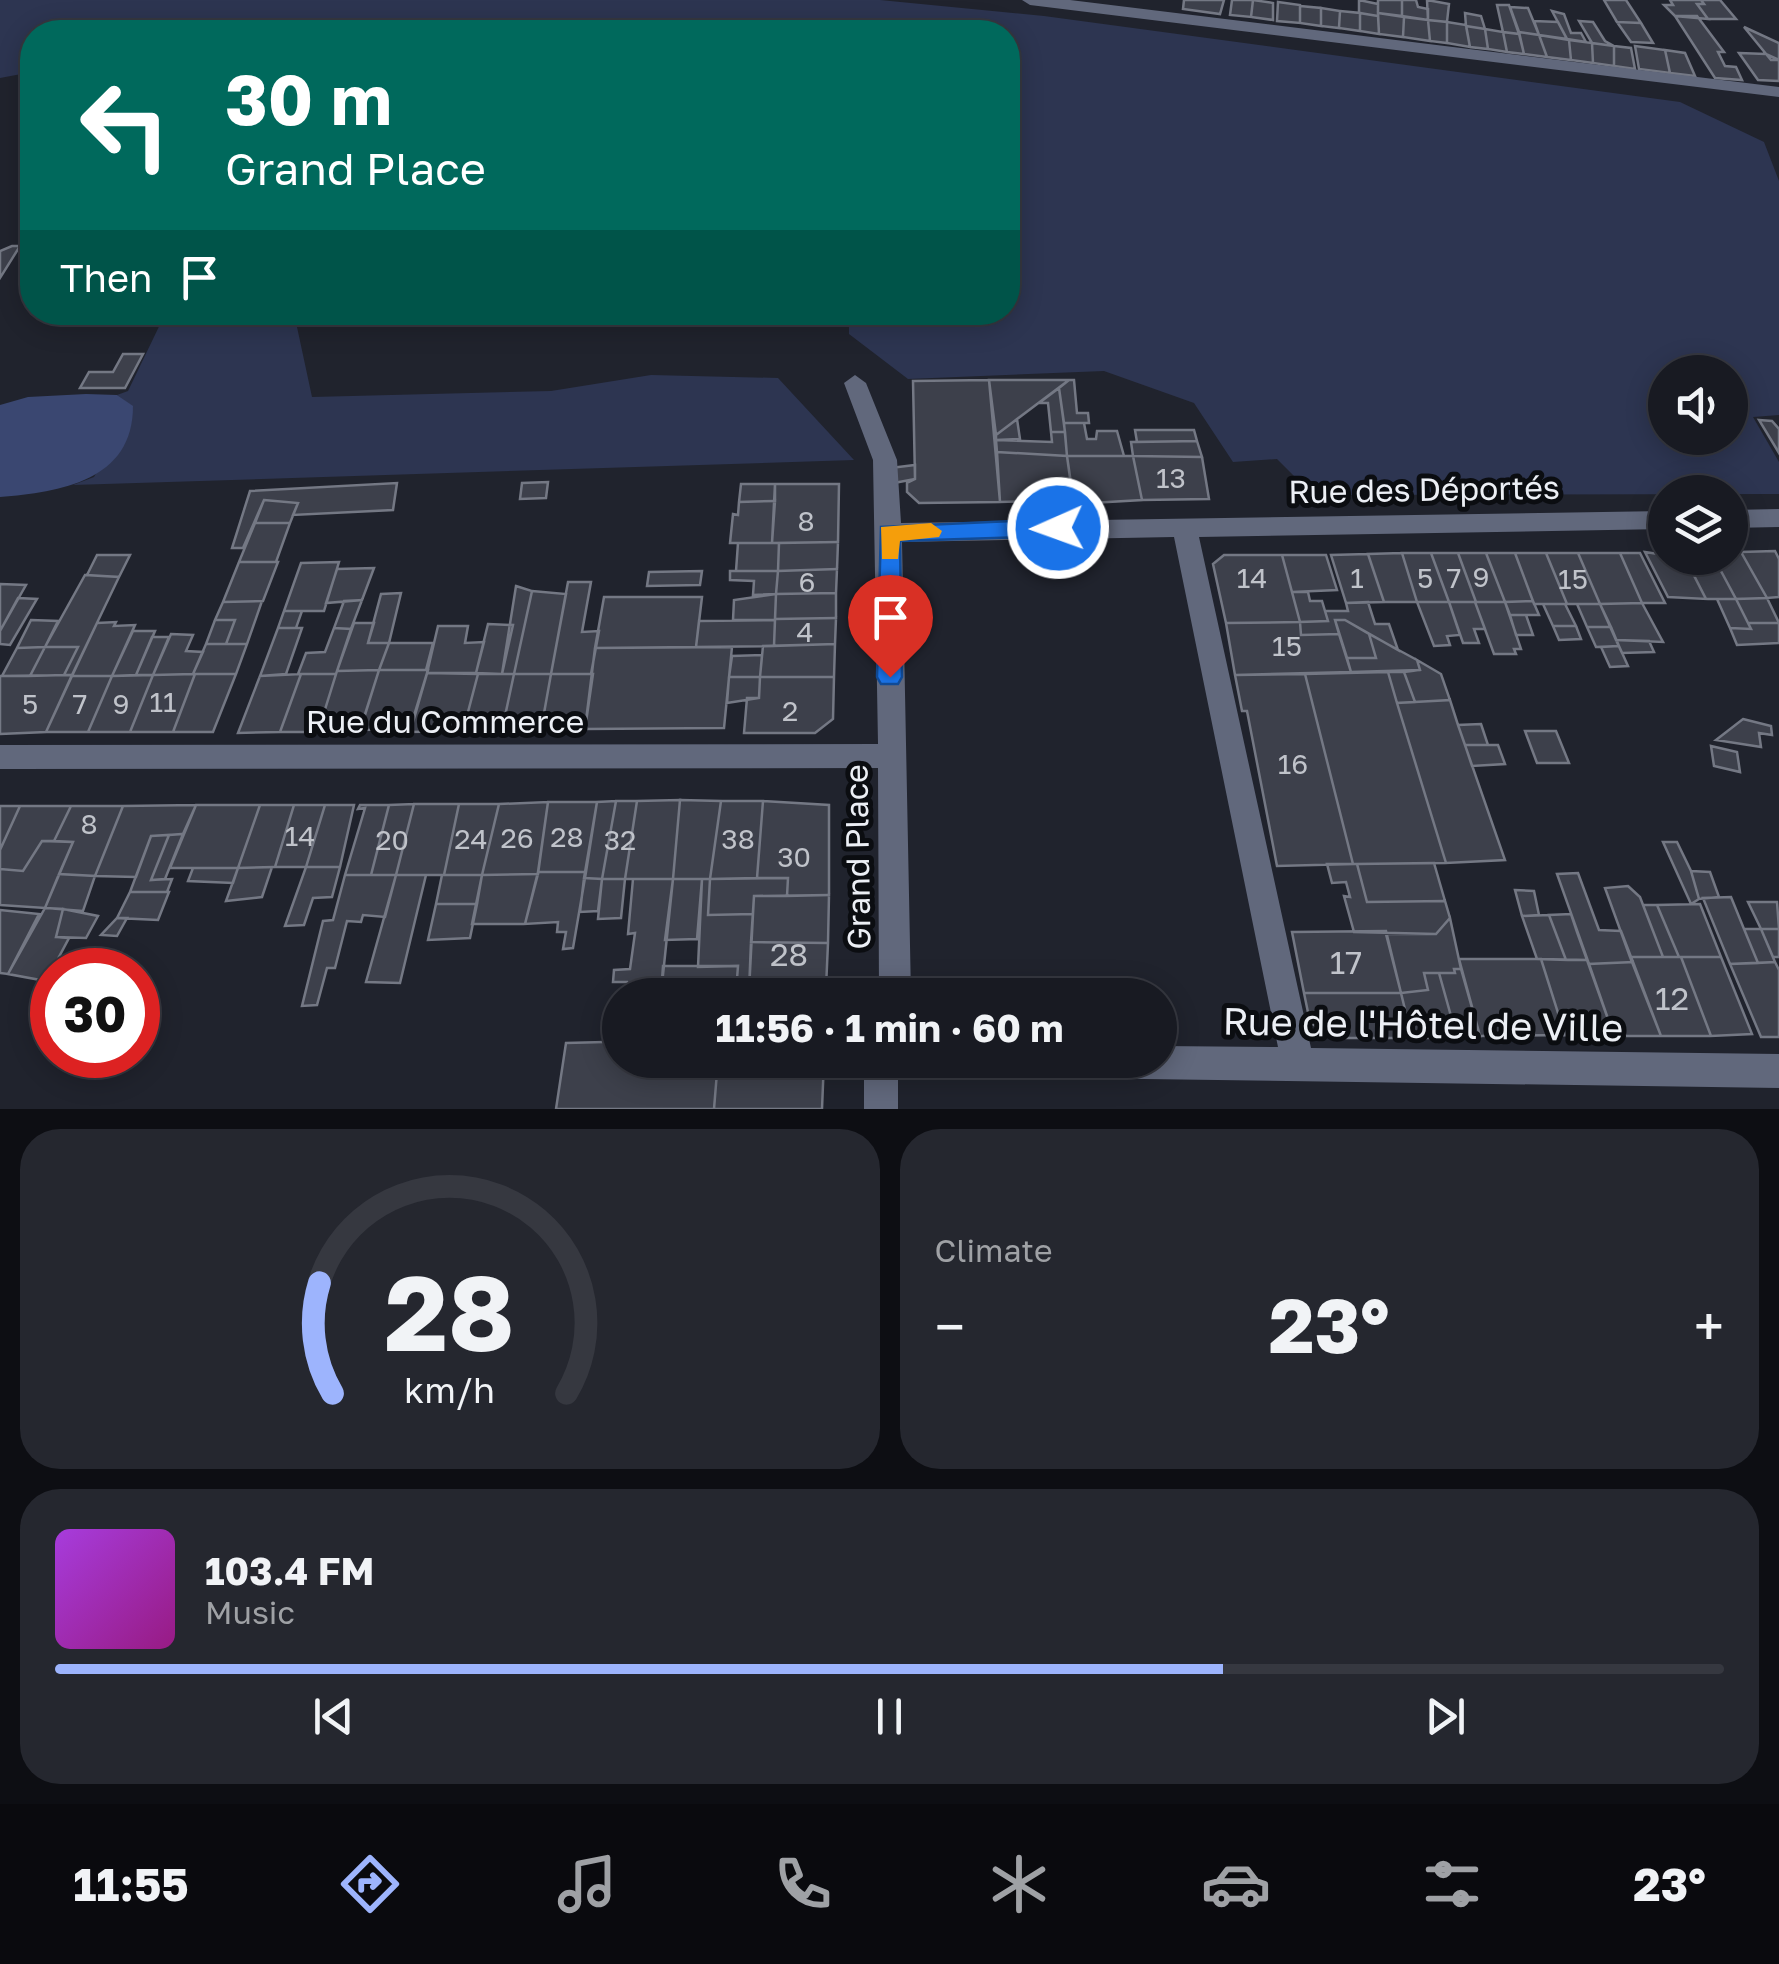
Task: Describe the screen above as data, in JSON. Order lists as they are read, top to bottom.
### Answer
{
  "streets": {
    "street": [
      "Rue des Déportés",
      "Rue du Commerce",
      "Grand Place",
      "Rue de l'Hôtel de Ville"
    ]
  },
  "crossings": [
    ["Rue du Commerce", "Grand Place"]
  ],
  "house_numbers": [
    "13",
    "8",
    "9",
    "14",
    "1",
    "5",
    "7",
    "15",
    "6",
    "4",
    "15",
    "11",
    "5",
    "7",
    "9",
    "2",
    "16",
    "8",
    "14",
    "28",
    "26",
    "24",
    "38",
    "20",
    "32",
    "30",
    "28",
    "17",
    "12"
  ],
  "page": {
    "turn": ["30 m", "Grand Place"],
    "then": "Then",
    "limit": "30",
    "trip": "11:56 · 1 min · 60 m",
    "tile": "Climate",
    "heat": ["−", "23°", "+"],
    "song": ["103.4 FM", "Music"],
    "tabs": ["11:55", "23°"],
    "gauge": ["28", "km/h"]
  }
}
